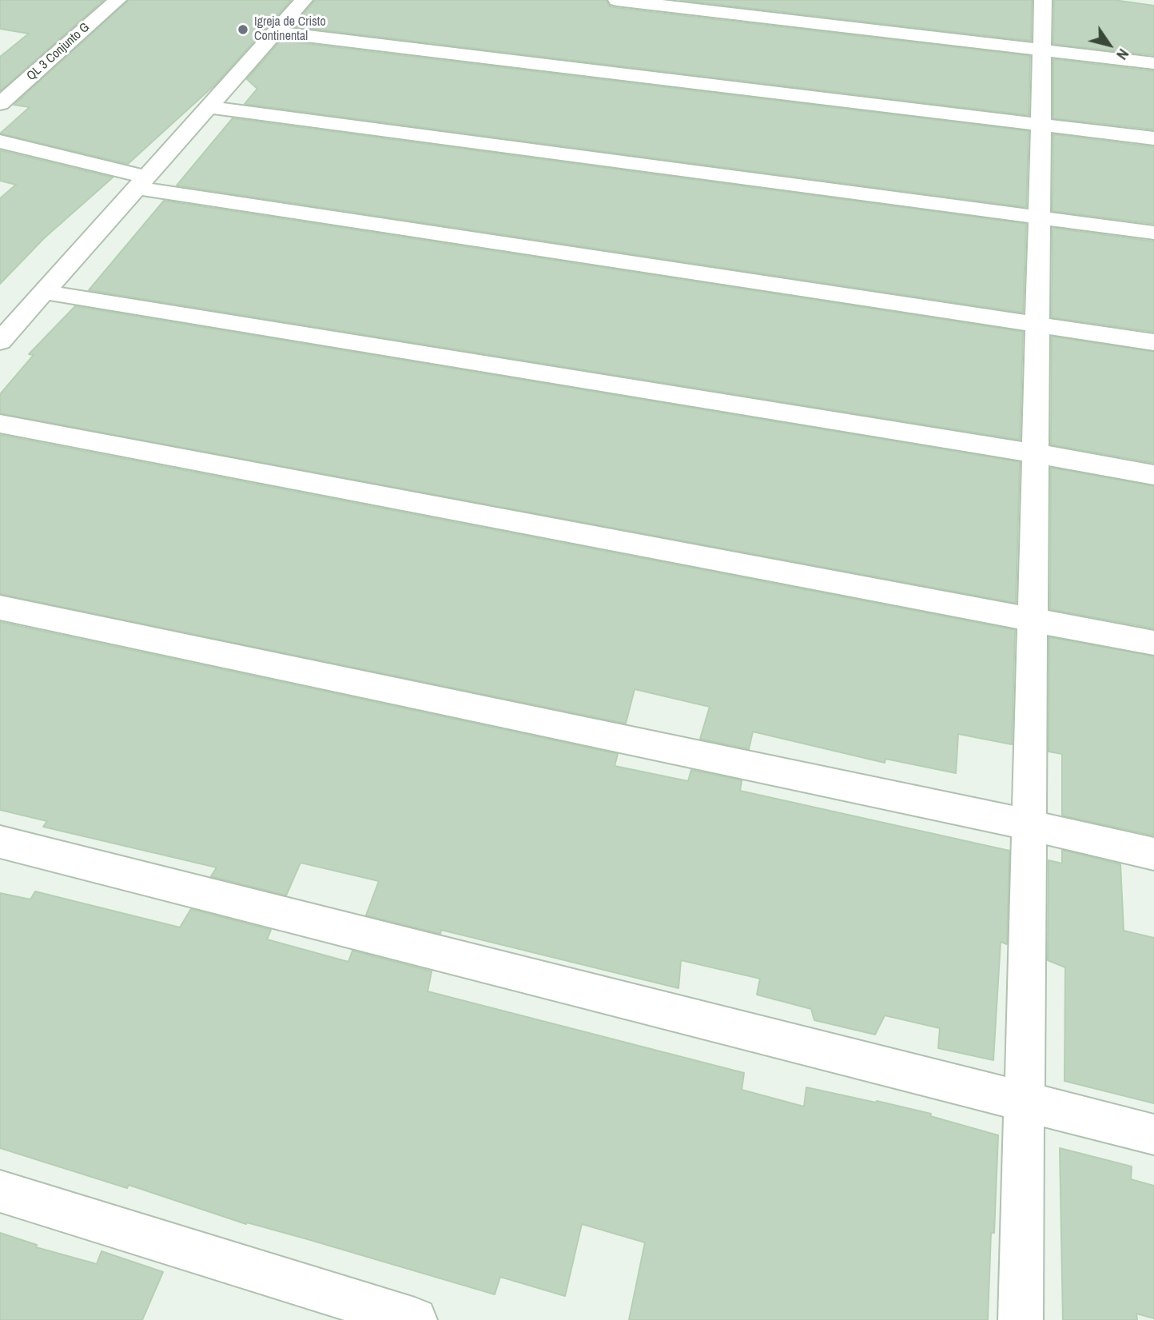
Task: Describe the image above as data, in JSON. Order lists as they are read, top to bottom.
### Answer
{
  "streets": {
    "street": ["QL 3 Conjunto G"]
  },
  "places": ["Igreja de Cristo Continental"],
  "north": "bottom right"
}
